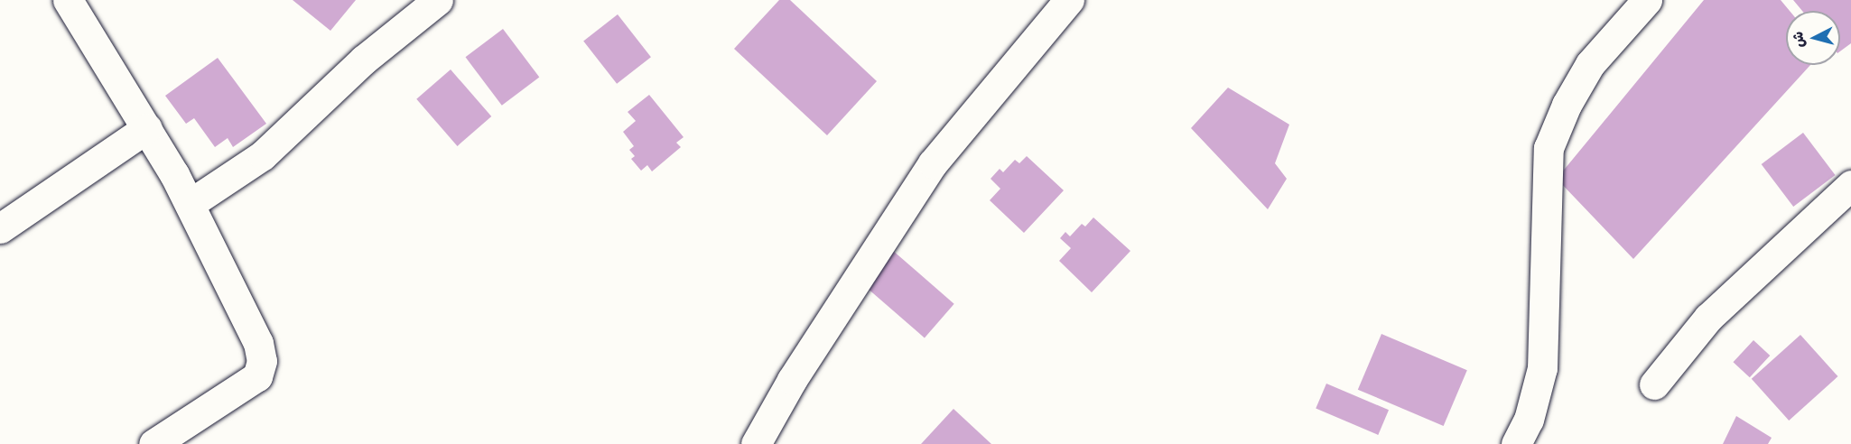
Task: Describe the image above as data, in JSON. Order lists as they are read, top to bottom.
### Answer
{
  "north": "left"
}
